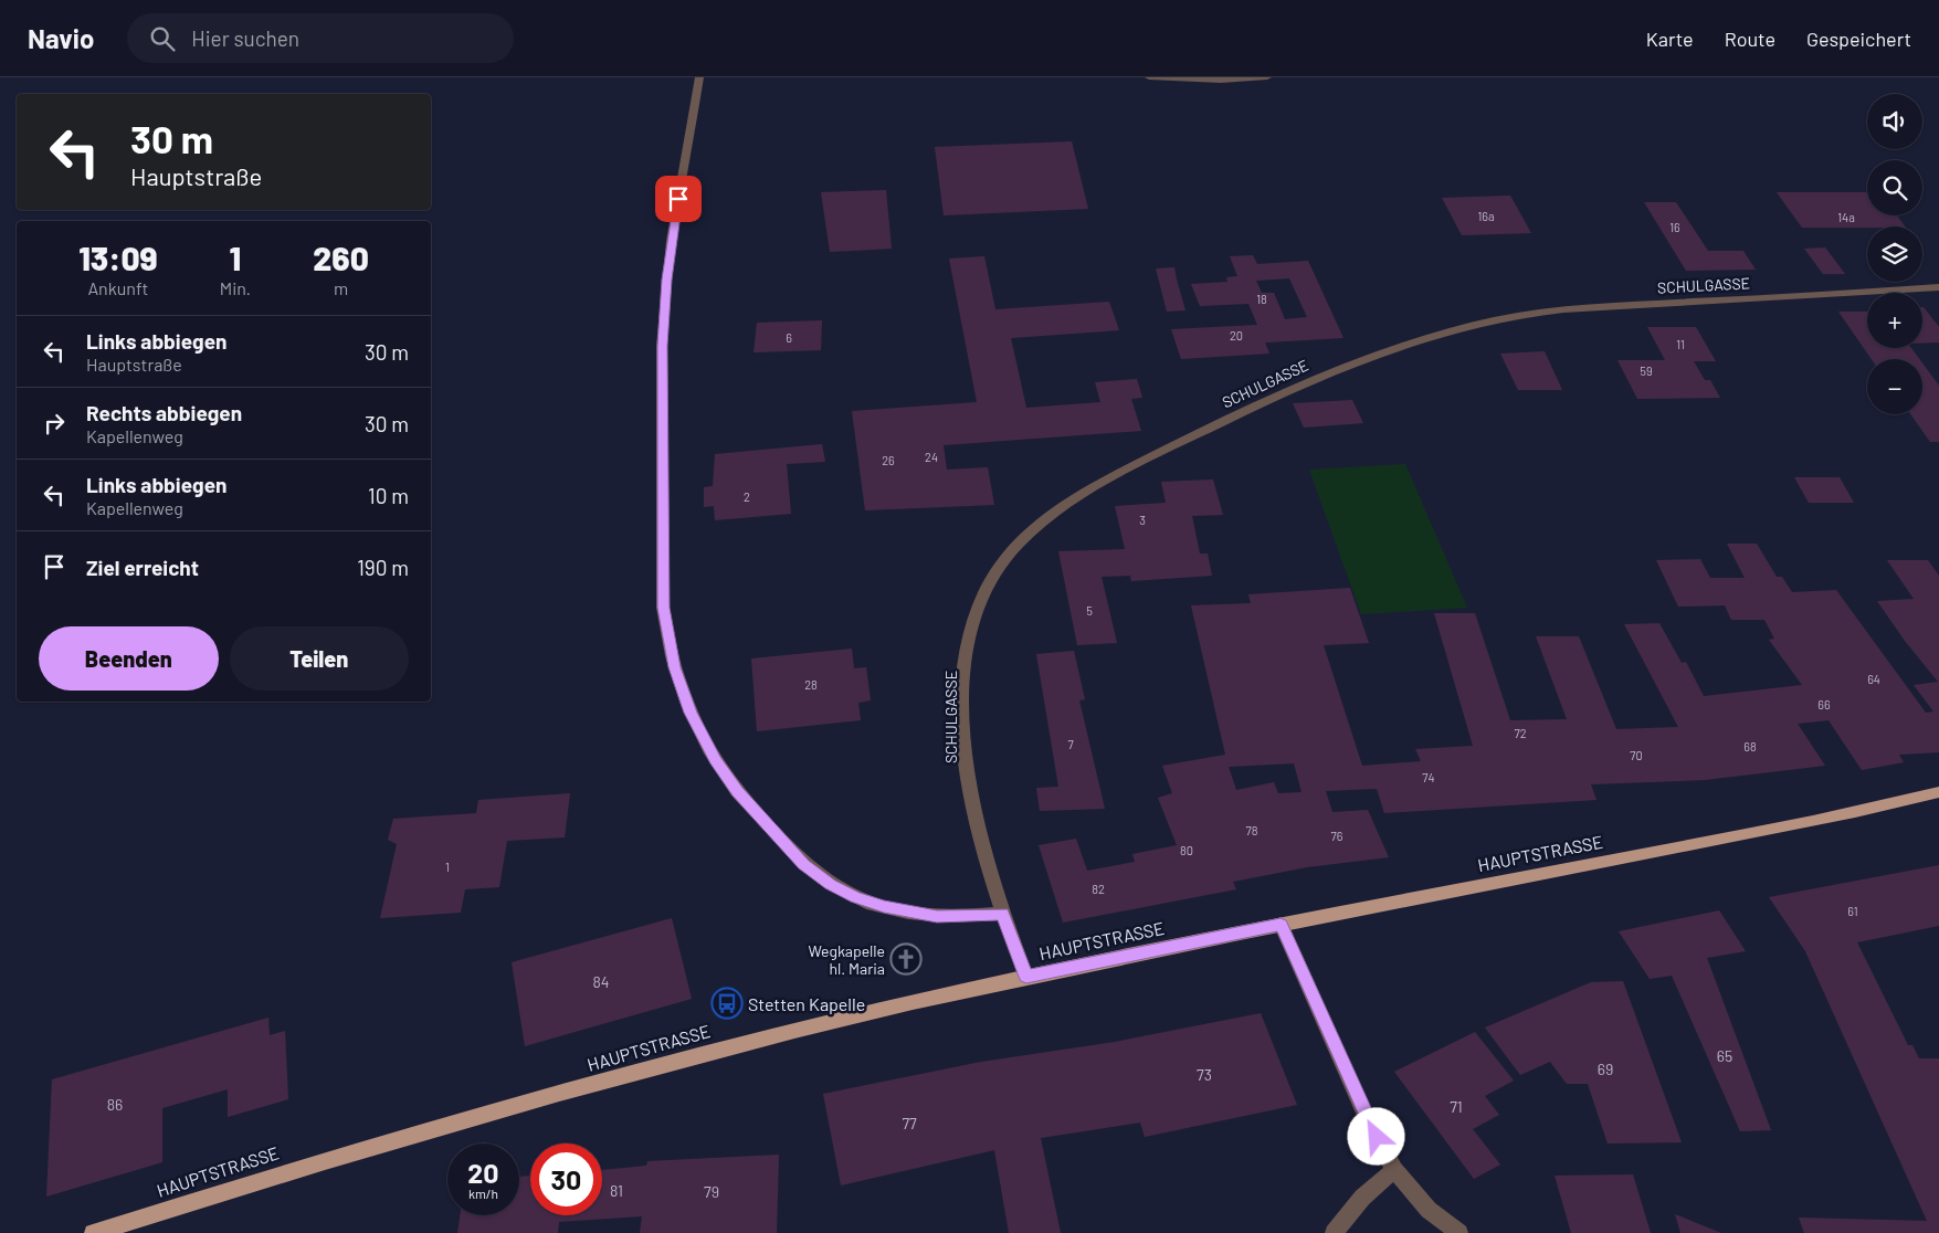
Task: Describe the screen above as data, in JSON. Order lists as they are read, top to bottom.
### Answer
{
  "streets": {
    "main road": ["HAUPTSTRASSE"],
    "street": ["SCHULGASSE"]
  },
  "crossings": [
    ["SCHULGASSE", "HAUPTSTRASSE"]
  ],
  "places": {
    "church": ["Wegkapelle hl. Maria"],
    "bus stop": ["Stetten Kapelle"]
  },
  "house_numbers": [
    "16a",
    "14a",
    "16",
    "18",
    "20",
    "6",
    "11",
    "59",
    "24",
    "26",
    "2",
    "3",
    "5",
    "64",
    "28",
    "66",
    "72",
    "7",
    "68",
    "70",
    "74",
    "78",
    "76",
    "80",
    "1",
    "82",
    "61",
    "84",
    "65",
    "69",
    "73",
    "86",
    "71",
    "77",
    "81",
    "79"
  ],
  "page": {
    "header": "Navio",
    "search": "Hier suchen",
    "nav": ["Karte", "Route", "Gespeichert"],
    "map_buttons": ["+", "−"],
    "turn": ["30 m", "Hauptstraße"],
    "eta": [
      "13:09",
      "Ankunft",
      "1",
      "Min.",
      "260",
      "m"
    ],
    "list": [
      {
        "name": "Links abbiegen",
        "note": "Hauptstraße",
        "value": "30 m"
      },
      {
        "name": "Rechts abbiegen",
        "note": "Kapellenweg",
        "value": "30 m"
      },
      {
        "name": "Links abbiegen",
        "note": "Kapellenweg",
        "value": "10 m"
      },
      {
        "name": "Ziel erreicht",
        "value": "190 m"
      }
    ],
    "buttons": ["Beenden", "Teilen"],
    "speed": "20 km/h",
    "limit": "30"
  }
}
